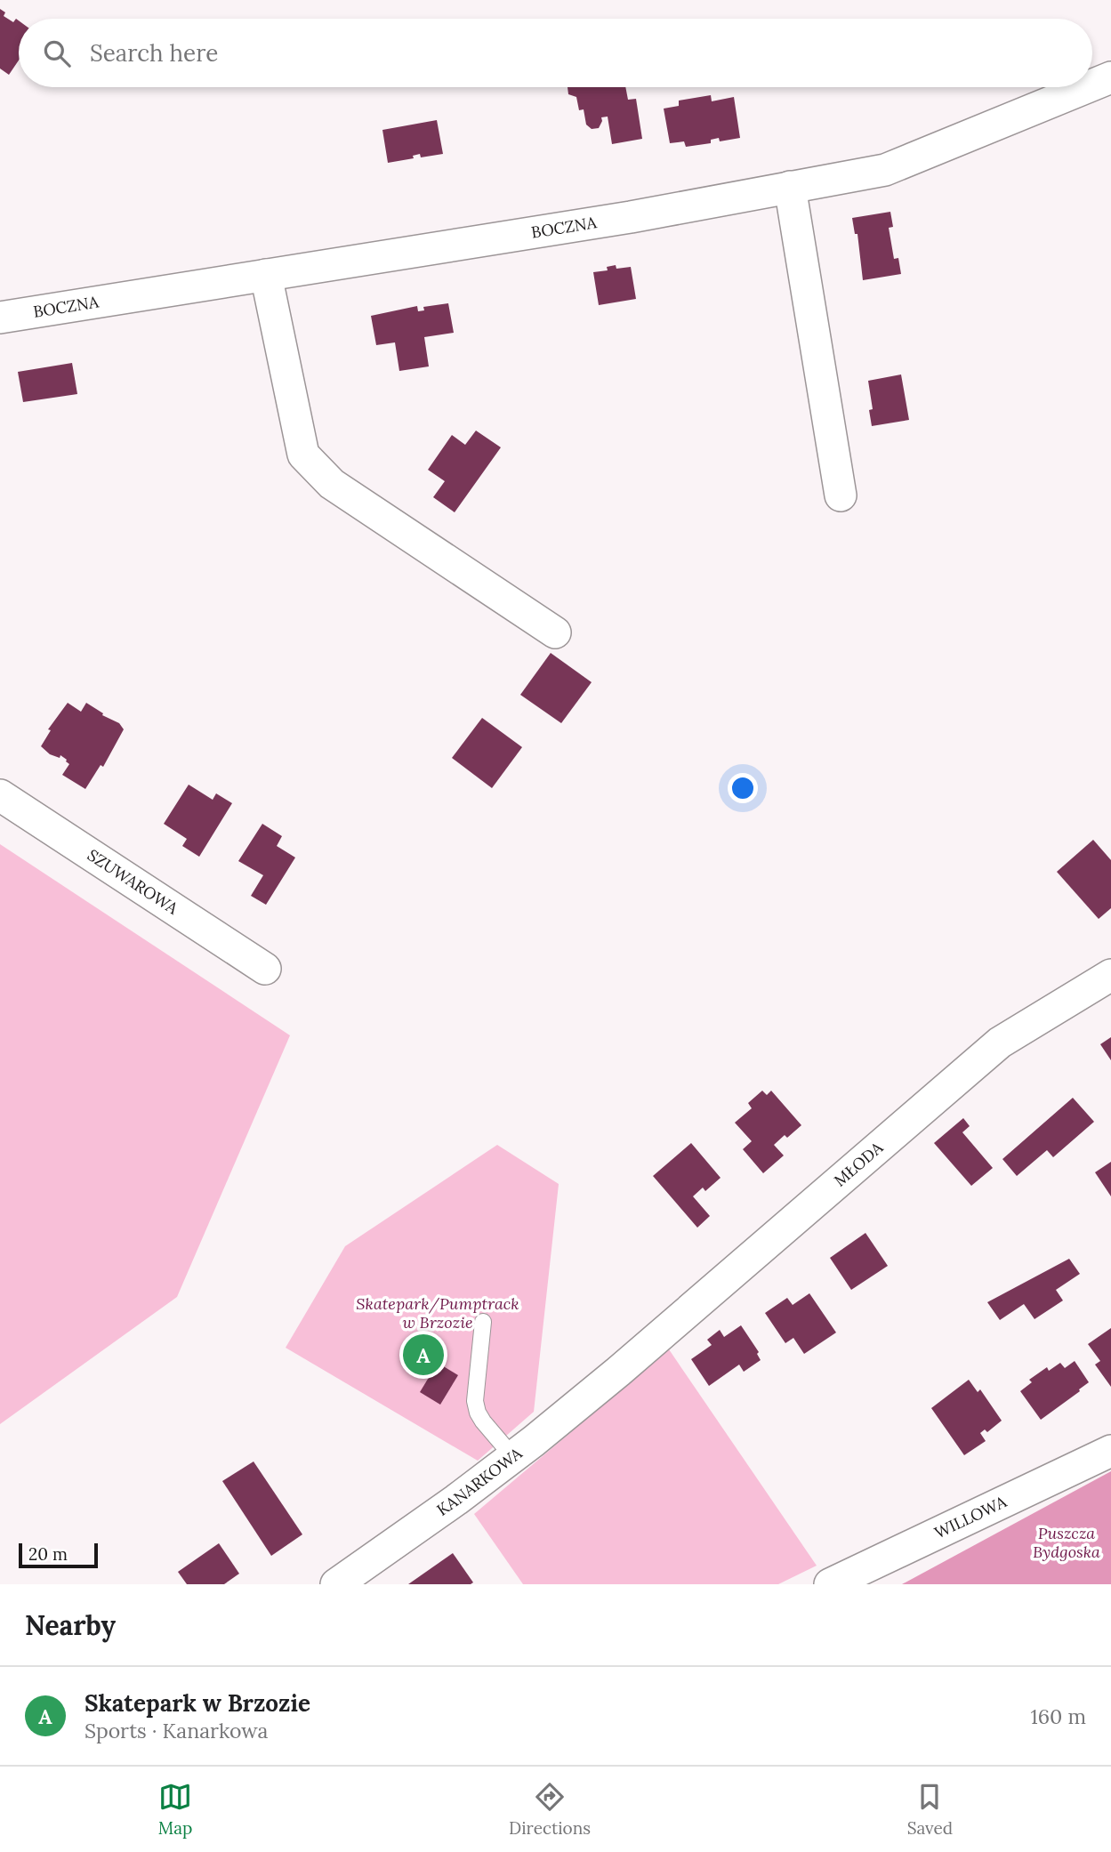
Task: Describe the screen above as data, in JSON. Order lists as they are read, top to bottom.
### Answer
{
  "streets": {
    "street": [
      "BOCZNA",
      "SZUWAROWA",
      "MŁODA",
      "KANARKOWA",
      "WILLOWA"
    ]
  },
  "crossings": [
    ["MŁODA", "KANARKOWA"]
  ],
  "parks": ["Skatepark/Pumptrack w Brzozie", "Puszcza Bydgoska"],
  "scale_bar": "20 m",
  "page": {
    "search": "Search here",
    "pins": "A",
    "scale": "20 m",
    "heading": "Nearby",
    "list": [
      {
        "mark": "A",
        "name": "Skatepark w Brzozie",
        "note": "Sports · Kanarkowa",
        "value": "160 m"
      }
    ],
    "nav": ["Map", "Directions", "Saved"]
  }
}
